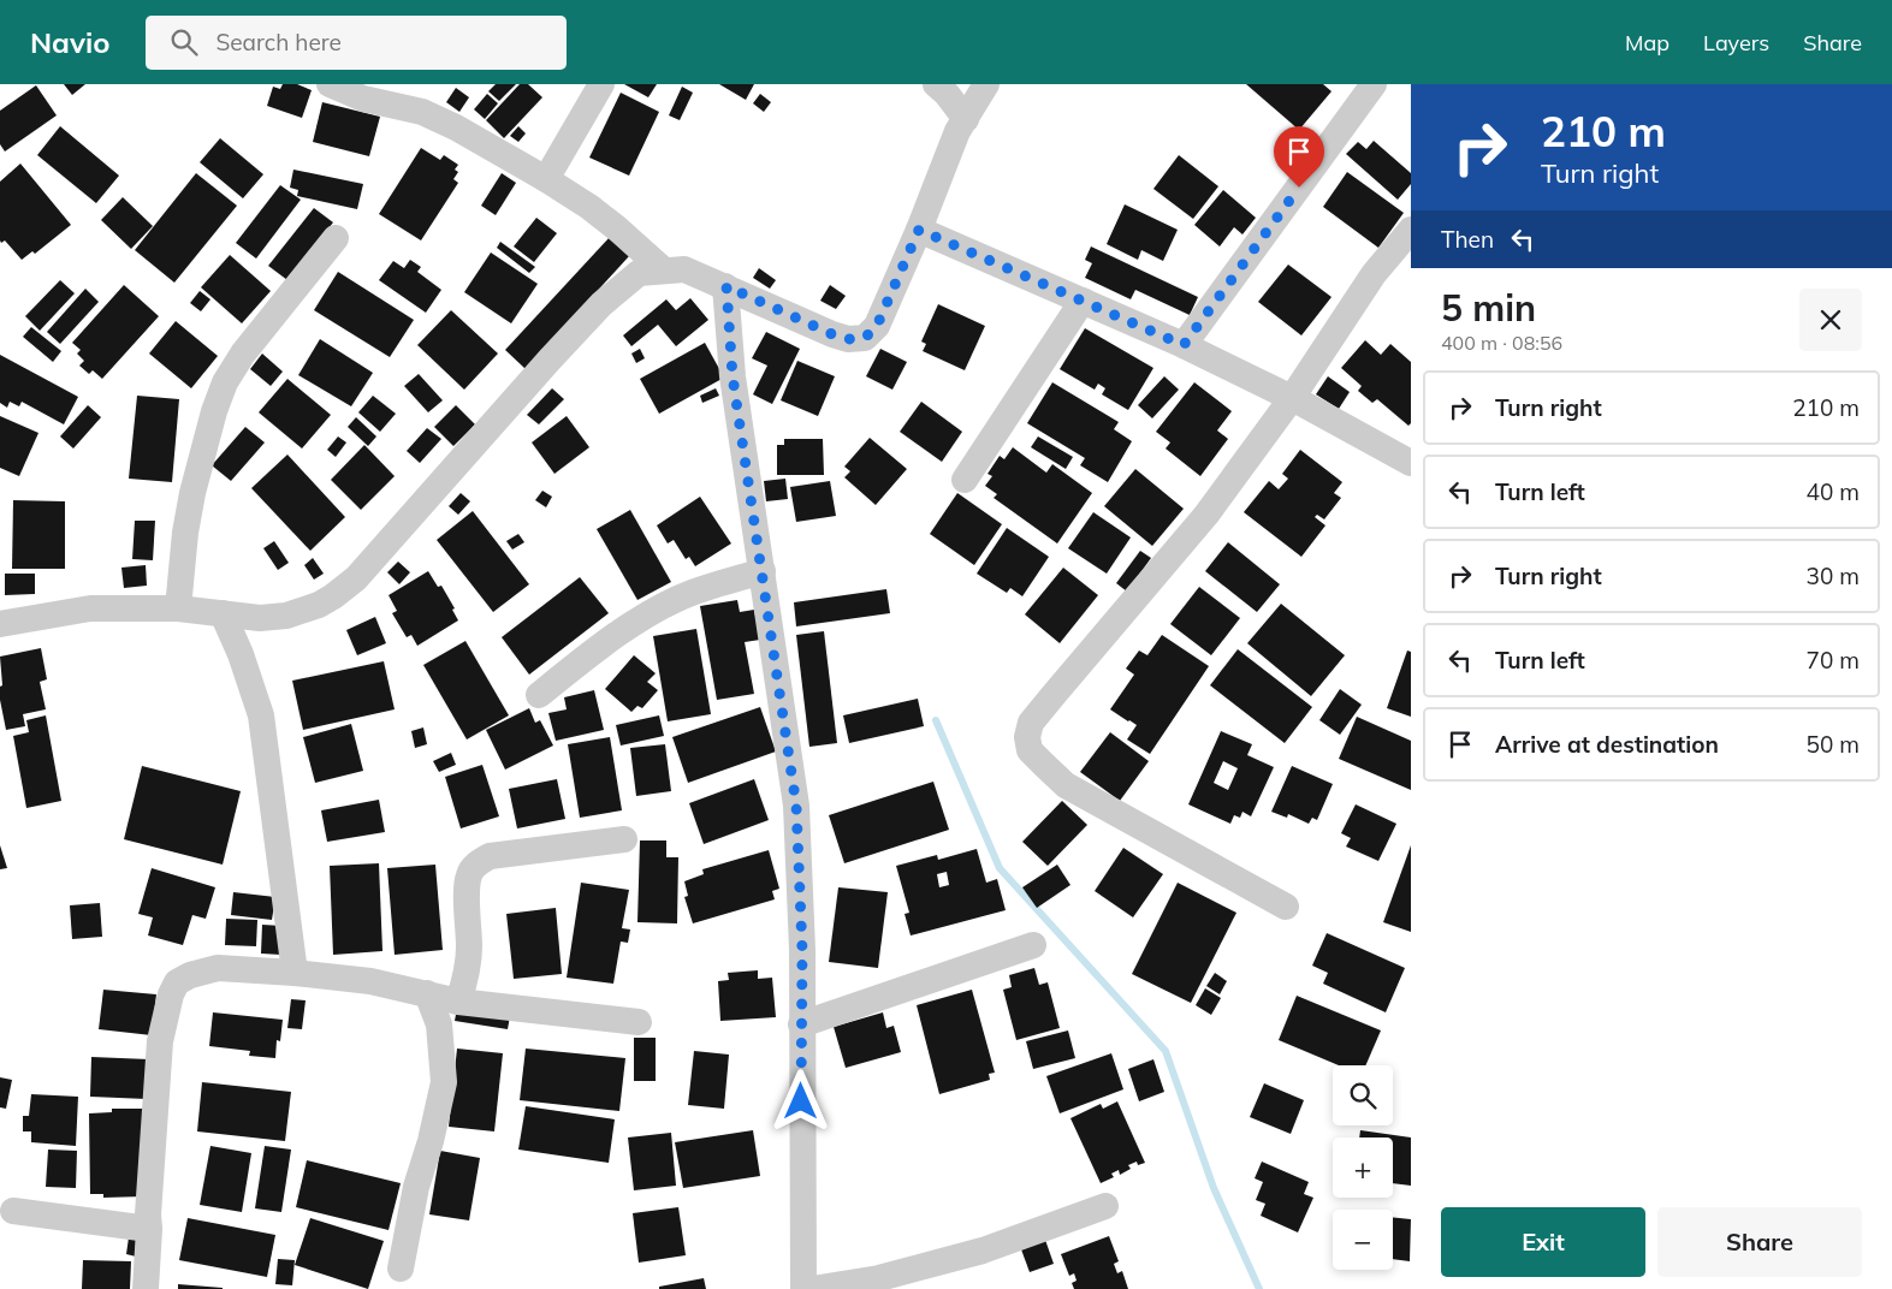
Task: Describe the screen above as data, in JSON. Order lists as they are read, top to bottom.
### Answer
{
  "page": {
    "header": "Navio",
    "search": "Search here",
    "nav": ["Map", "Layers", "Share"],
    "turn": ["210 m", "Turn right"],
    "then": "Then",
    "heading": ["5 min", "400 m · 08:56"],
    "list": [
      {
        "name": "Turn right",
        "value": "210 m"
      },
      {
        "name": "Turn left",
        "value": "40 m"
      },
      {
        "name": "Turn right",
        "value": "30 m"
      },
      {
        "name": "Turn left",
        "value": "70 m"
      },
      {
        "name": "Arrive at destination",
        "value": "50 m"
      }
    ],
    "map_buttons": ["+", "−"],
    "buttons": ["Exit", "Share"]
  }
}
